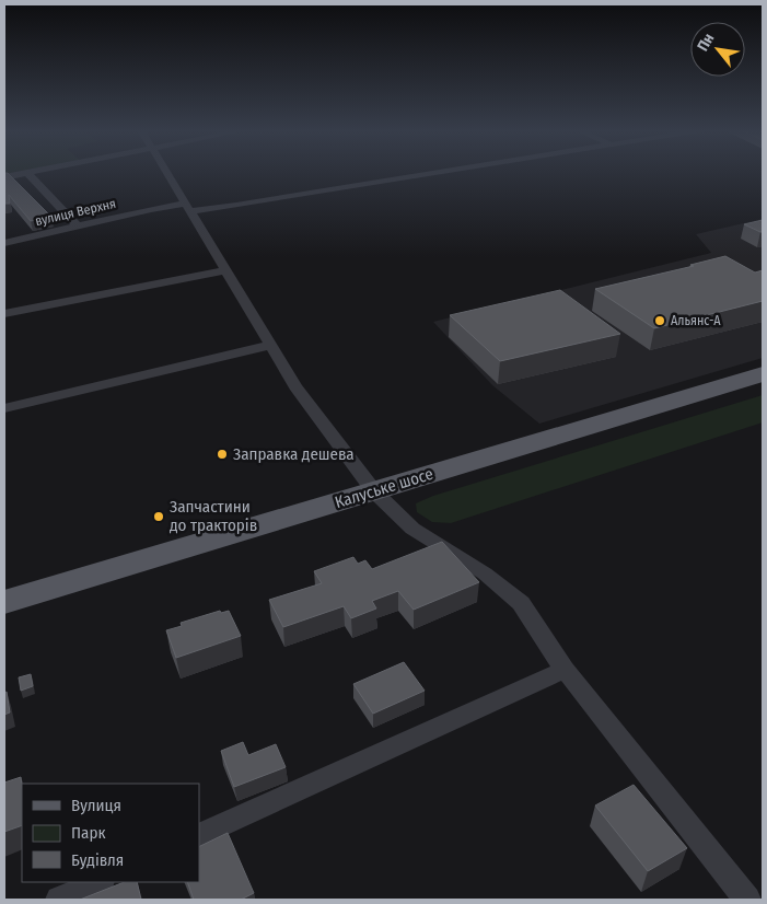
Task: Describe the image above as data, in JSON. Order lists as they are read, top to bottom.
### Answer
{
  "streets": {
    "main road": ["Калуське шосе"],
    "street": ["вулиця Верхня"]
  },
  "places": ["Альянс-А", "Заправка дешева", "Запчастини до тракторів"],
  "legend": ["Вулиця", "Парк", "Будівля"],
  "north": "top left"
}
